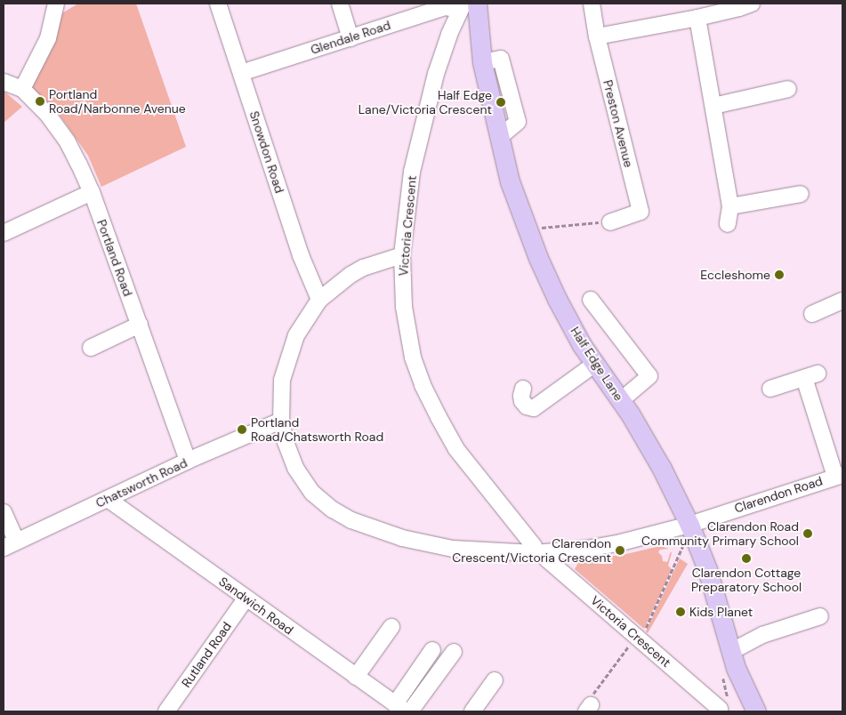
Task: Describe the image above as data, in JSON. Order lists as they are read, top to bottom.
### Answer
{
  "streets": {
    "main road": ["Half Edge Lane"],
    "street": [
      "Glendale Road",
      "Preston Avenue",
      "Snowdon Road",
      "Victoria Crescent",
      "Portland Road",
      "Chatsworth Road",
      "Clarendon Road",
      "Sandwich Road",
      "Rutland Road"
    ]
  },
  "crossings": [
    ["Glendale Road", "Snowdon Road"],
    ["Glendale Road", "Victoria Crescent"],
    ["Glendale Road", "Half Edge Lane"],
    ["Snowdon Road", "Clarendon Road"],
    ["Victoria Crescent", "Half Edge Lane"],
    ["Victoria Crescent", "Clarendon Road"],
    ["Portland Road", "Chatsworth Road"],
    ["Half Edge Lane", "Clarendon Road"],
    ["Chatsworth Road", "Clarendon Road"],
    ["Chatsworth Road", "Sandwich Road"],
    ["Sandwich Road", "Rutland Road"]
  ],
  "places": [
    "Portland Road/Narbonne Avenue",
    "Half Edge Lane/Victoria Crescent",
    "Eccleshome",
    "Portland Road/Chatsworth Road",
    "Clarendon Road Community Primary School",
    "Clarendon Crescent/Victoria Crescent",
    "Clarendon Cottage Preparatory School",
    "Kids Planet"
  ]
}
